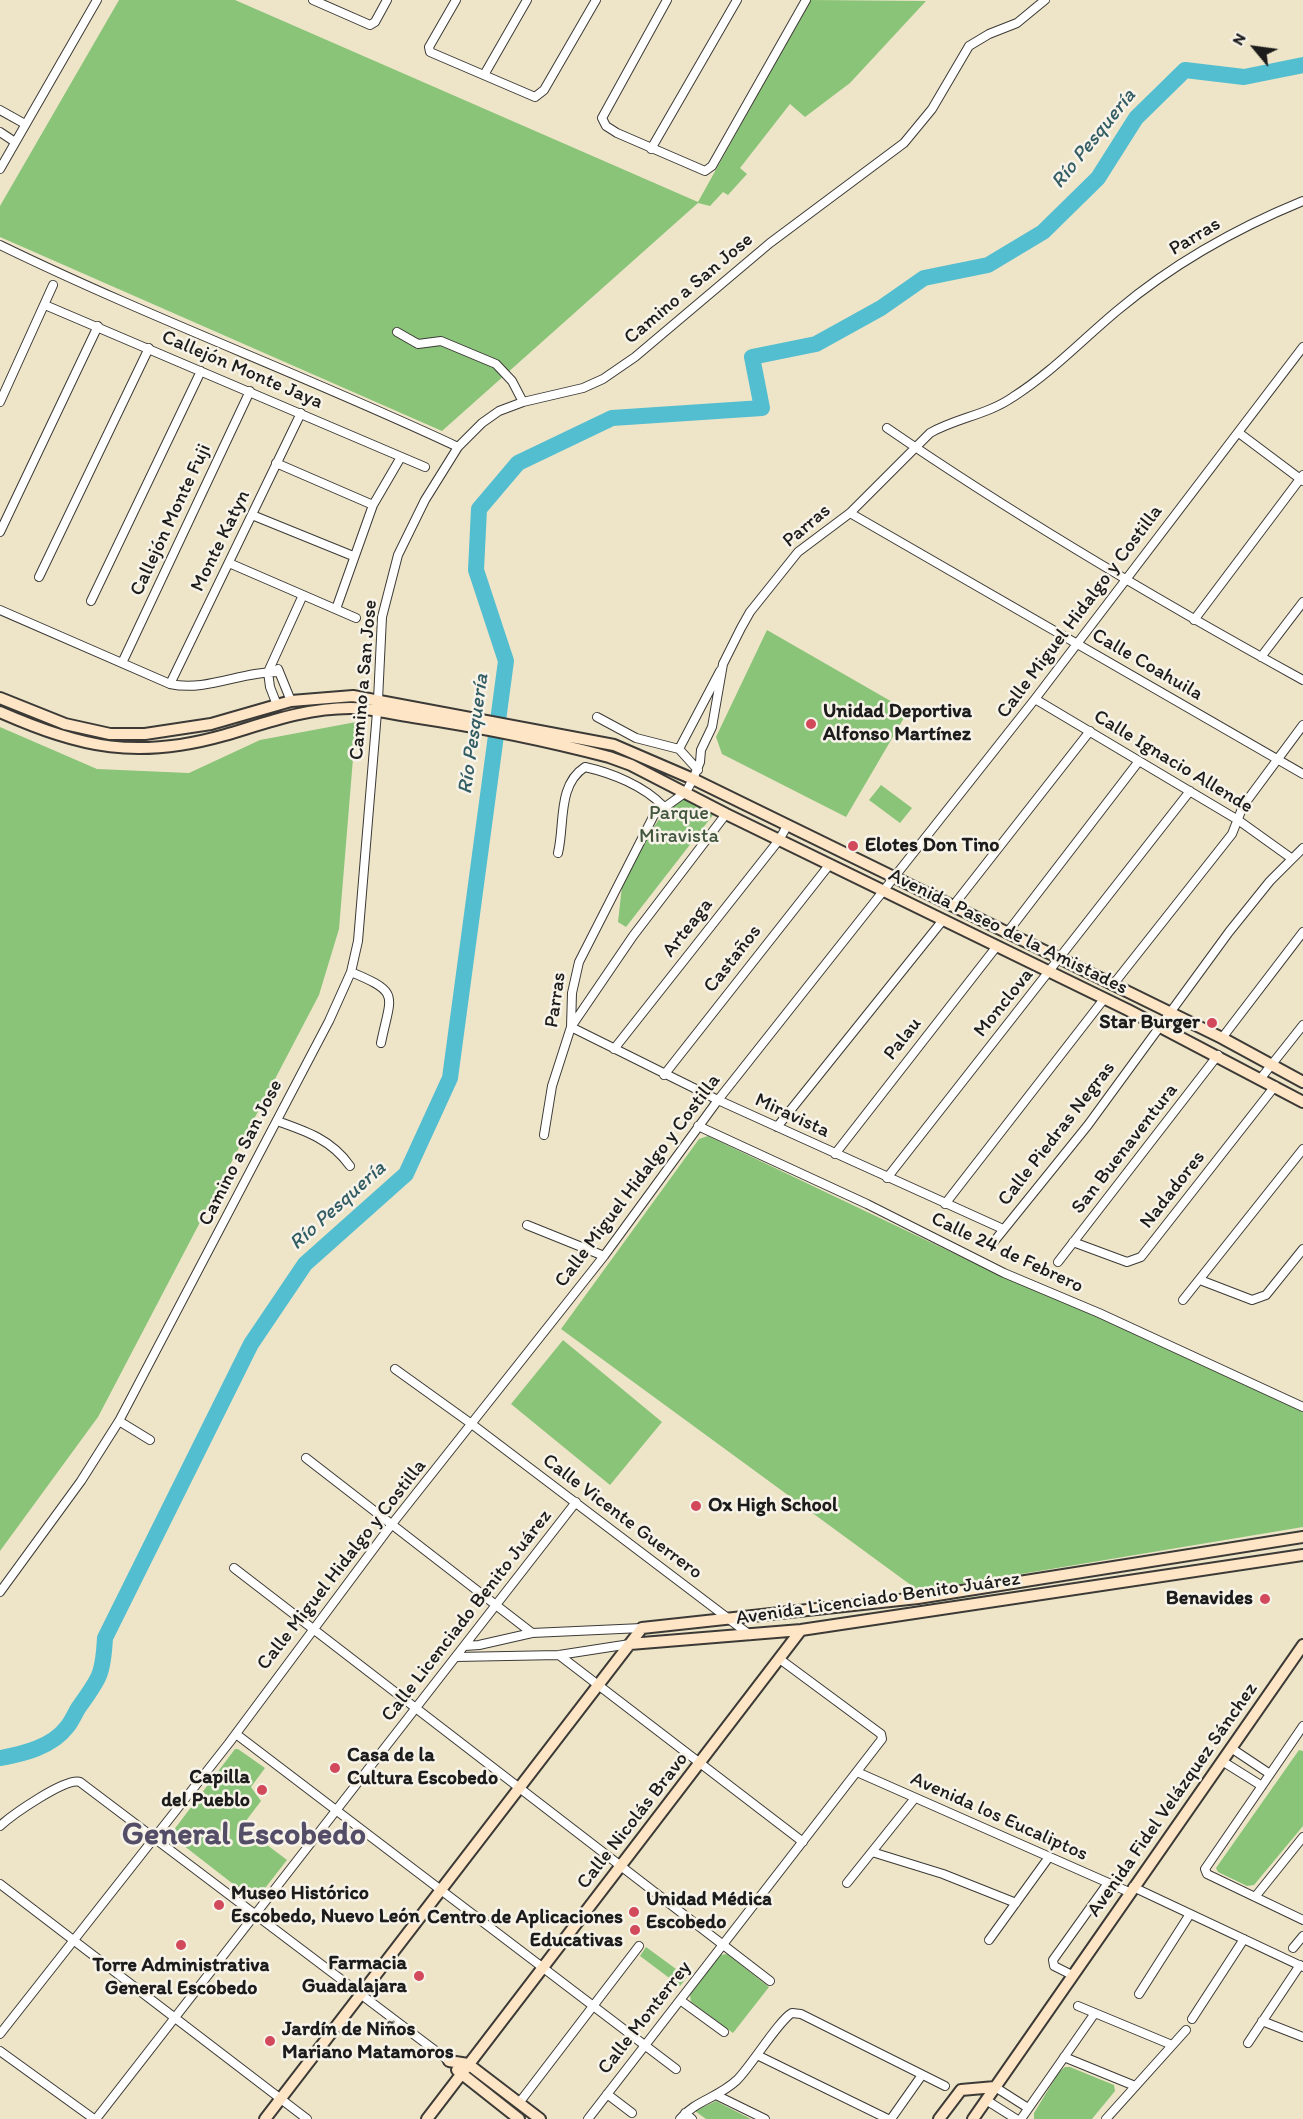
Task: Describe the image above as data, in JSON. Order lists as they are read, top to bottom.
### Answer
{
  "streets": {
    "street": [
      "Parras",
      "Camino a San Jose",
      "Callejón Monte Jaya",
      "Callejón Monte Fuji",
      "Monte Katyn",
      "Calle Miguel Hidalgo y Costilla",
      "Calle Coahuila",
      "Calle Ignacio Allende",
      "Arteaga",
      "Avenida Paseo de la Amistades",
      "Castaños",
      "Monclova",
      "Palau",
      "Miravista",
      "Calle Piedras Negras",
      "San Buenaventura",
      "Nadadores",
      "Calle 24 de Febrero",
      "Calle Vicente Guerrero",
      "Avenida Licenciado Benito Juárez",
      "Calle Licenciado Benito Juárez",
      "Avenida Fidel Velázquez Sánchez",
      "Avenida los Eucaliptos",
      "Calle Nicolás Bravo",
      "Calle Monterrey"
    ]
  },
  "crossings": [
    ["Parras", "Calle Coahuila"],
    ["Parras", "Avenida Paseo de la Amistades"],
    ["Parras", "Miravista"],
    ["Camino a San Jose", "Avenida Paseo de la Amistades"],
    ["Callejón Monte Jaya", "Callejón Monte Fuji"],
    ["Callejón Monte Jaya", "Monte Katyn"],
    ["Calle Miguel Hidalgo y Costilla", "Calle Coahuila"],
    ["Calle Miguel Hidalgo y Costilla", "Calle Ignacio Allende"],
    ["Calle Miguel Hidalgo y Costilla", "Avenida Paseo de la Amistades"],
    ["Calle Miguel Hidalgo y Costilla", "Miravista"],
    ["Calle Miguel Hidalgo y Costilla", "Calle 24 de Febrero"],
    ["Calle Miguel Hidalgo y Costilla", "Calle Vicente Guerrero"],
    ["Calle Ignacio Allende", "Monclova"],
    ["Calle Ignacio Allende", "Calle Piedras Negras"],
    ["Arteaga", "Avenida Paseo de la Amistades"],
    ["Arteaga", "Miravista"],
    ["Avenida Paseo de la Amistades", "Castaños"],
    ["Avenida Paseo de la Amistades", "Monclova"],
    ["Avenida Paseo de la Amistades", "Palau"],
    ["Avenida Paseo de la Amistades", "Calle Piedras Negras"],
    ["Avenida Paseo de la Amistades", "San Buenaventura"],
    ["Avenida Paseo de la Amistades", "Nadadores"],
    ["Castaños", "Miravista"],
    ["Monclova", "Miravista"],
    ["Palau", "Miravista"],
    ["Miravista", "Calle Piedras Negras"],
    ["San Buenaventura", "Nadadores"],
    ["Calle Vicente Guerrero", "Avenida Licenciado Benito Juárez"],
    ["Calle Vicente Guerrero", "Calle Licenciado Benito Juárez"],
    ["Avenida Licenciado Benito Juárez", "Calle Licenciado Benito Juárez"],
    ["Avenida Licenciado Benito Juárez", "Calle Nicolás Bravo"],
    ["Avenida Fidel Velázquez Sánchez", "Avenida los Eucaliptos"],
    ["Avenida los Eucaliptos", "Calle Monterrey"],
    ["Calle Nicolás Bravo", "Calle Monterrey"]
  ],
  "districts": ["General Escobedo"],
  "water": ["Río Pesquería"],
  "parks": ["Parque Miravista"],
  "places": [
    "Unidad Deportiva Alfonso Martínez",
    "Elotes Don Tino",
    "Star Burger",
    "Ox High School",
    "Benavides",
    "Casa de la Cultura Escobedo",
    "Capilla del Pueblo",
    "Museo Histórico Escobedo, Nuevo León",
    "Unidad Médica Escobedo",
    "Centro de Aplicaciones Educativas",
    "Torre Administrativa General Escobedo",
    "Farmacia Guadalajara",
    "Jardín de Niños Mariano Matamoros"
  ],
  "north": "top left"
}
